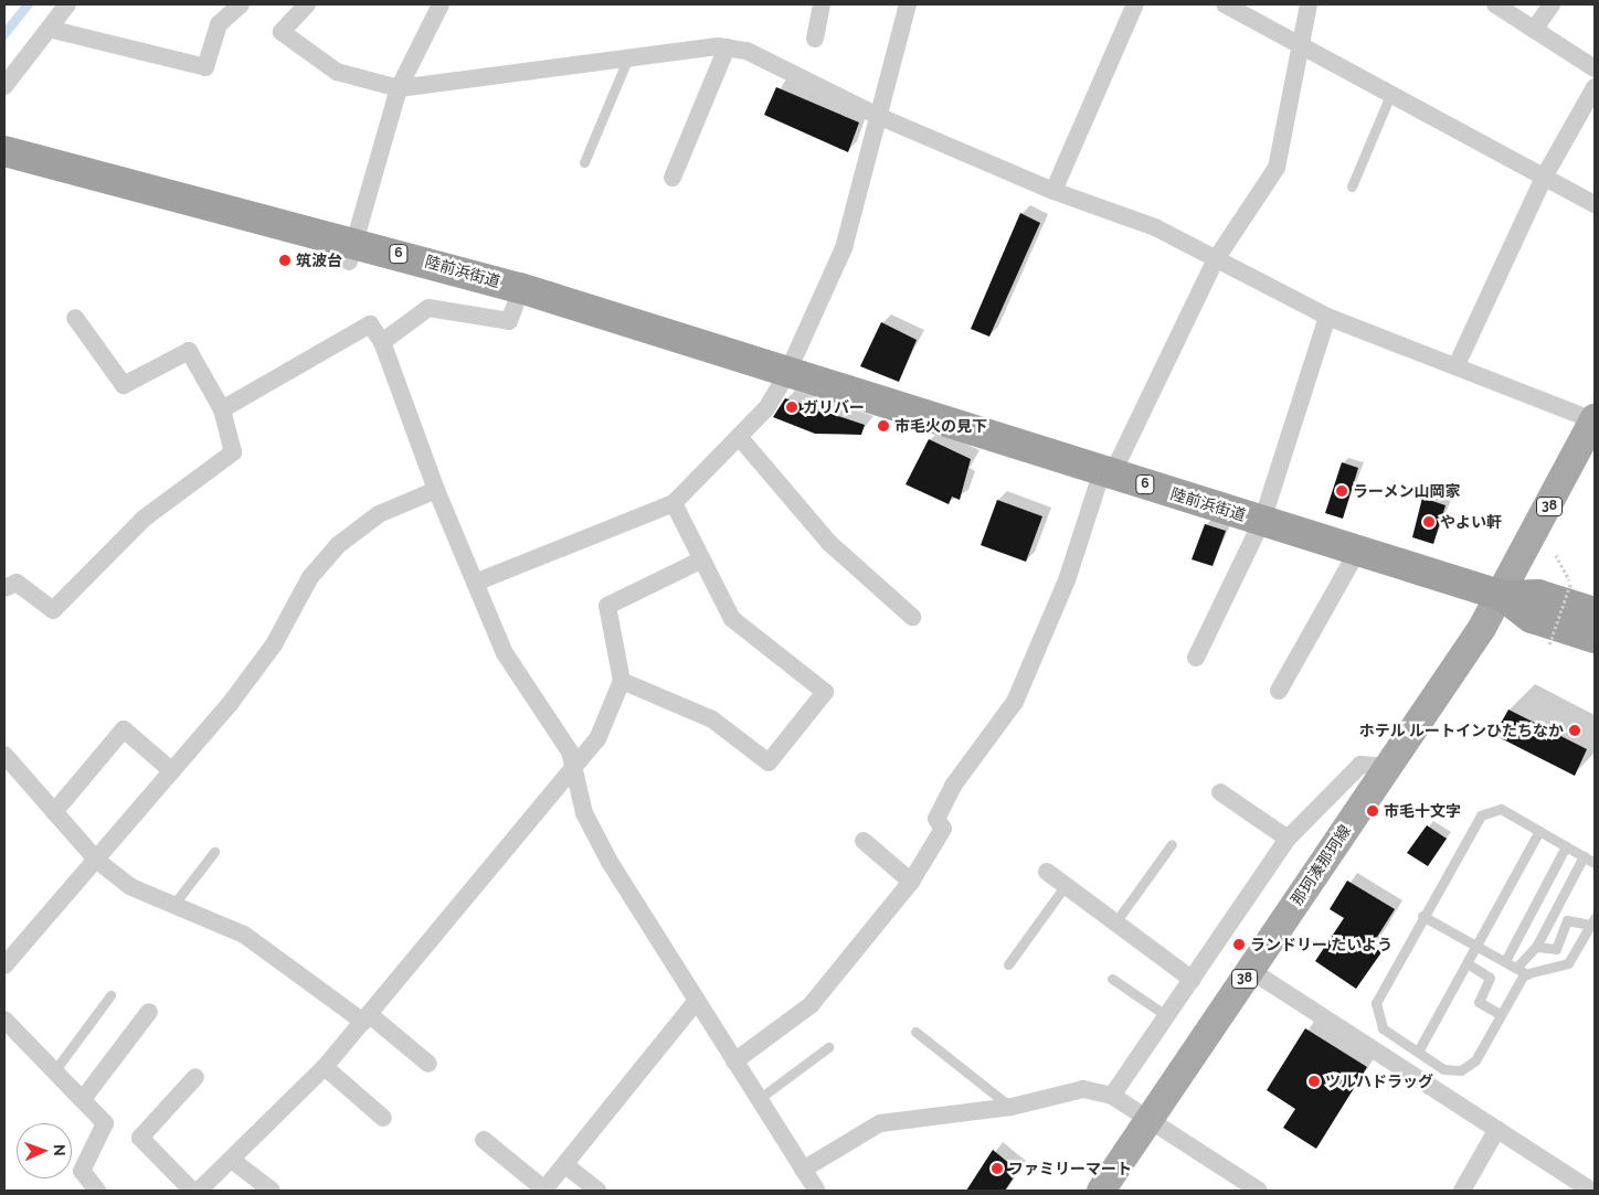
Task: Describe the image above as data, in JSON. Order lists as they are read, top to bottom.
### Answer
{
  "streets": {
    "highway": ["6", "陸前浜街道"],
    "main road": ["38", "那珂湊那珂線"]
  },
  "crossings": [
    ["陸前浜街道", "那珂湊那珂線"]
  ],
  "places": [
    "筑波台",
    "ガリバー",
    "市毛火の見下",
    "ラーメン山岡家",
    "やよい軒",
    "ホテル ルートインひたちなか",
    "市毛十文字",
    "ランドリー たいよう",
    "ツルハドラッグ",
    "ファミリーマート"
  ],
  "north": "right"
}
